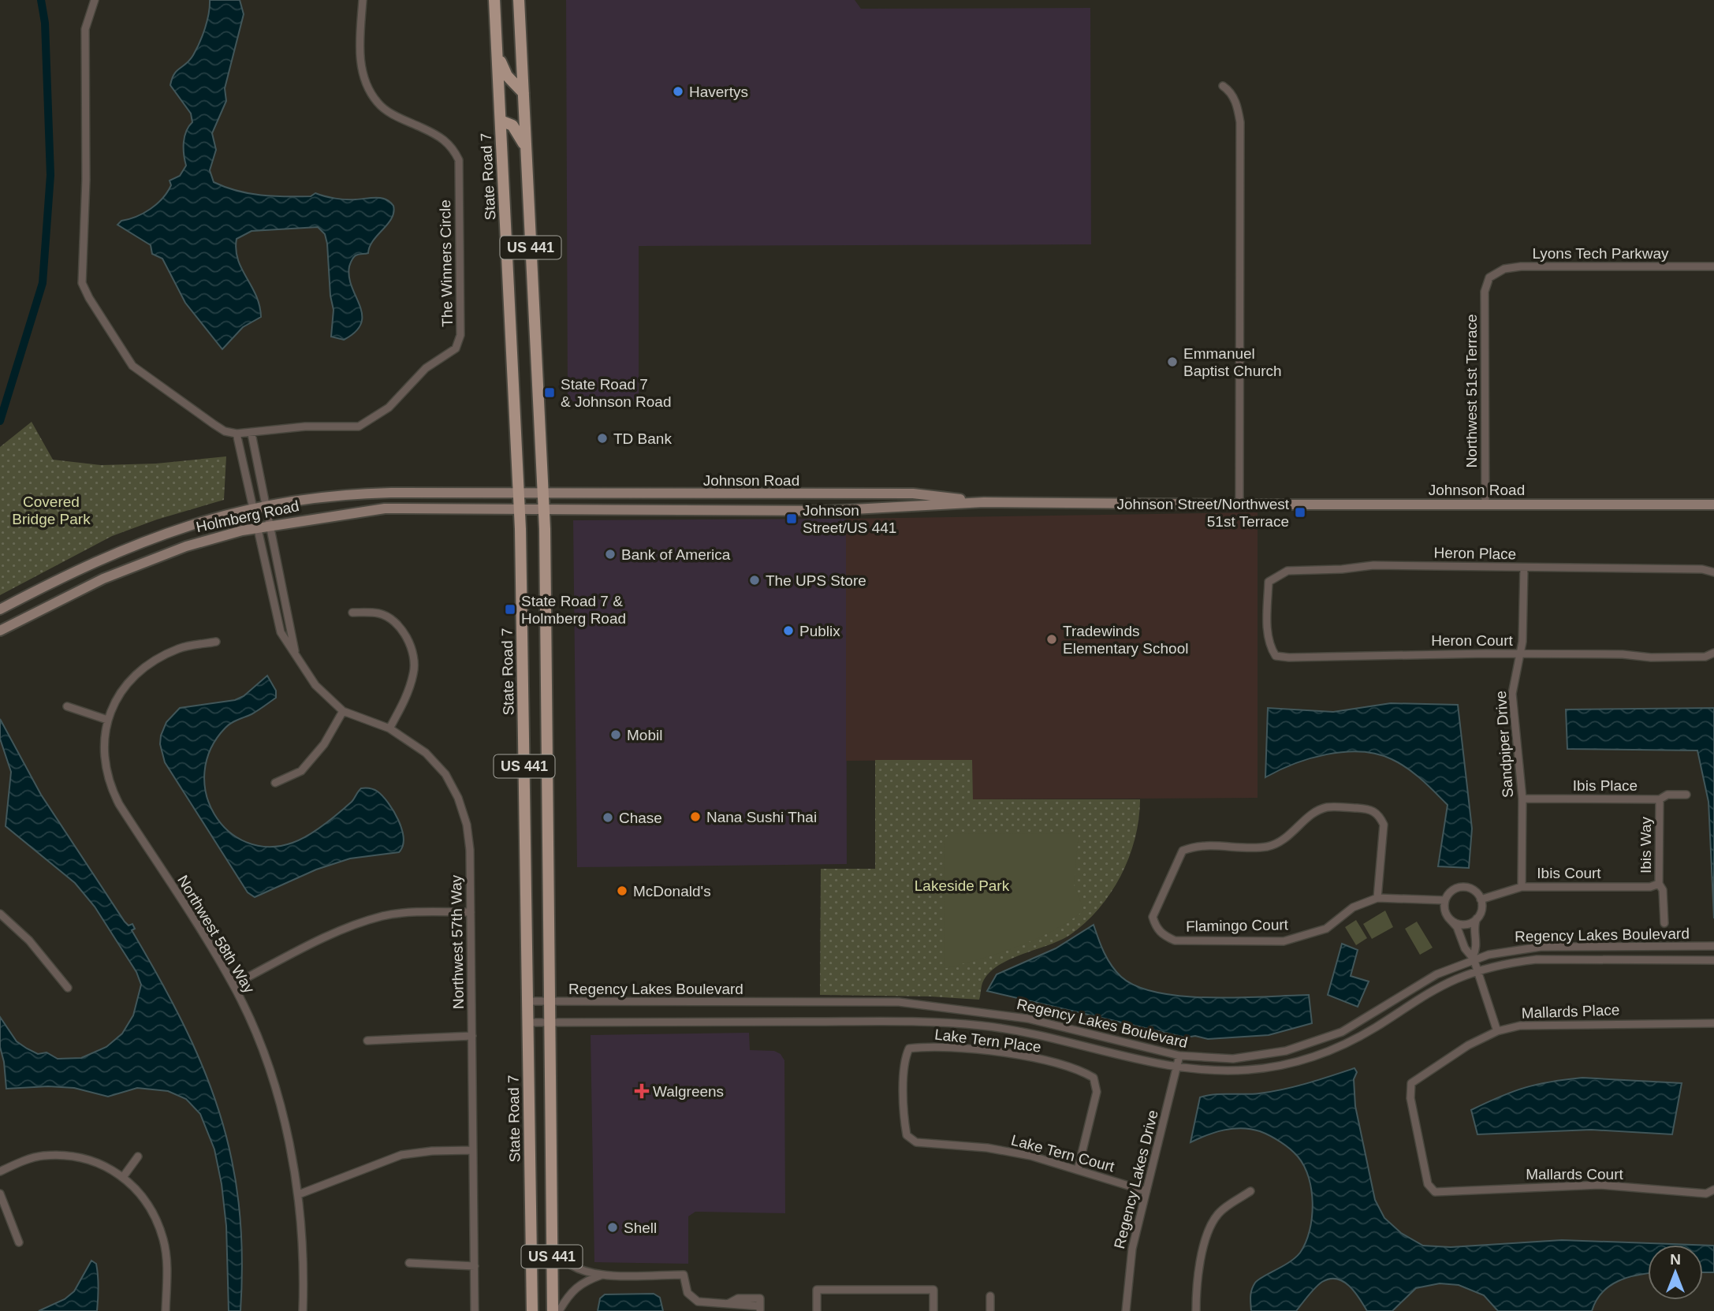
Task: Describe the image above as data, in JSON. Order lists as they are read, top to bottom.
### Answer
{
  "streets": {
    "main road": ["State Road 7", "US 441"],
    "street": [
      "Lyons Tech Parkway",
      "The Winners Circle",
      "Northwest 51st Terrace",
      "Johnson Road",
      "Holmberg Road",
      "Heron Place",
      "Heron Court",
      "Sandpiper Drive",
      "Ibis Place",
      "Ibis Way",
      "Ibis Court",
      "Flamingo Court",
      "Northwest 58th Way",
      "Regency Lakes Boulevard",
      "Northwest 57th Way",
      "Mallards Place",
      "Lake Tern Place",
      "Lake Tern Court",
      "Mallards Court",
      "Regency Lakes Drive"
    ]
  },
  "crossings": [
    ["State Road 7", "Johnson Road"],
    ["State Road 7", "Holmberg Road"],
    ["State Road 7", "Regency Lakes Boulevard"],
    ["US 441", "Johnson Road"],
    ["US 441", "Regency Lakes Boulevard"],
    ["Lyons Tech Parkway", "Northwest 51st Terrace"],
    ["The Winners Circle", "Northwest 57th Way"],
    ["Northwest 51st Terrace", "Johnson Road"],
    ["Johnson Road", "Holmberg Road"],
    ["Holmberg Road", "Northwest 57th Way"],
    ["Heron Place", "Heron Court"],
    ["Heron Place", "Sandpiper Drive"],
    ["Heron Court", "Sandpiper Drive"],
    ["Sandpiper Drive", "Ibis Place"],
    ["Sandpiper Drive", "Ibis Court"],
    ["Ibis Place", "Ibis Way"],
    ["Ibis Way", "Ibis Court"],
    ["Ibis Court", "Flamingo Court"],
    ["Regency Lakes Boulevard", "Regency Lakes Drive"],
    ["Mallards Place", "Mallards Court"],
    ["Lake Tern Place", "Lake Tern Court"],
    ["Lake Tern Court", "Regency Lakes Drive"]
  ],
  "parks": ["Covered Bridge Park", "Lakeside Park"],
  "places": {
    "other": [
      "Havertys",
      "Emmanuel Baptist Church",
      "TD Bank",
      "Bank of America",
      "The UPS Store",
      "Publix",
      "Tradewinds Elementary School",
      "Mobil",
      "Nana Sushi Thai",
      "Chase",
      "McDonald's",
      "Shell"
    ],
    "transit": [
      "State Road 7 & Johnson Road",
      "Johnson Street/Northwest 51st Terrace",
      "Johnson Street/US 441",
      "State Road 7 & Holmberg Road"
    ],
    "health": ["Walgreens"]
  },
  "north": "top"
}
